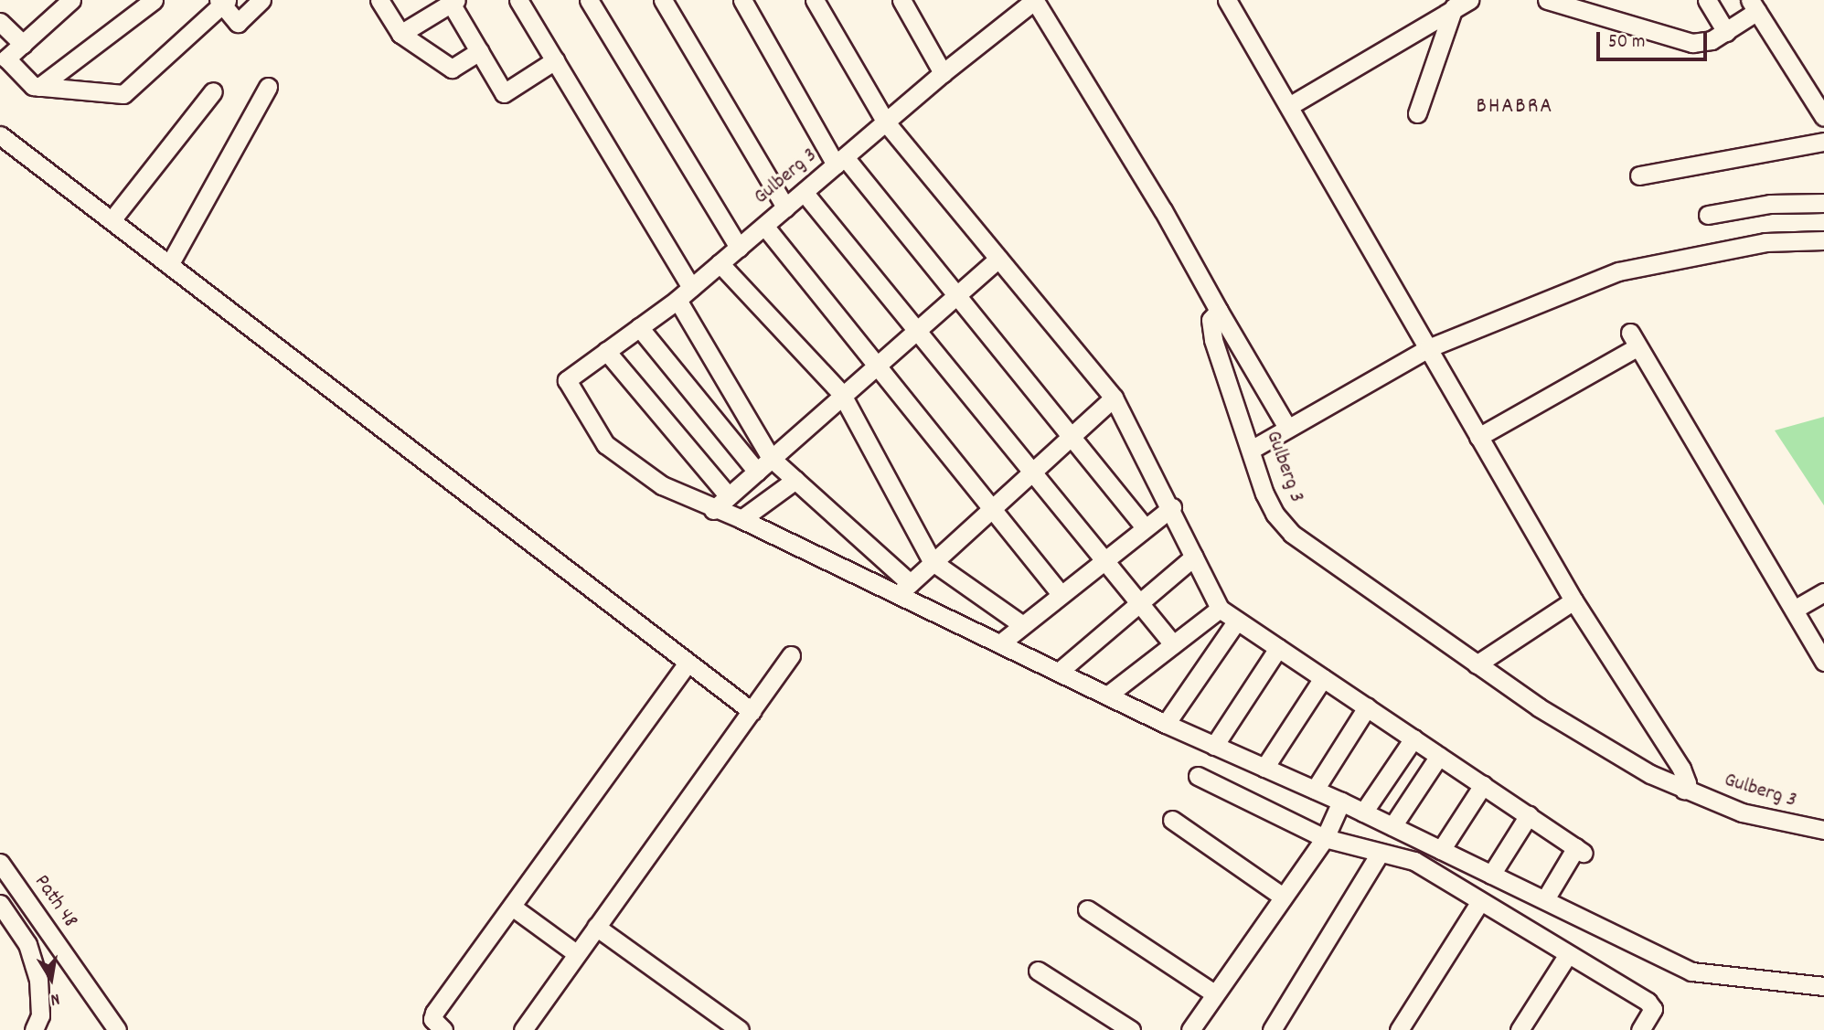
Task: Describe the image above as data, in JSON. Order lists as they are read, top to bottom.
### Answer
{
  "streets": {
    "street": ["Gulberg 3", "Path 48"]
  },
  "districts": ["BHABRA"],
  "scale_bar": "50 m",
  "north": "bottom"
}
